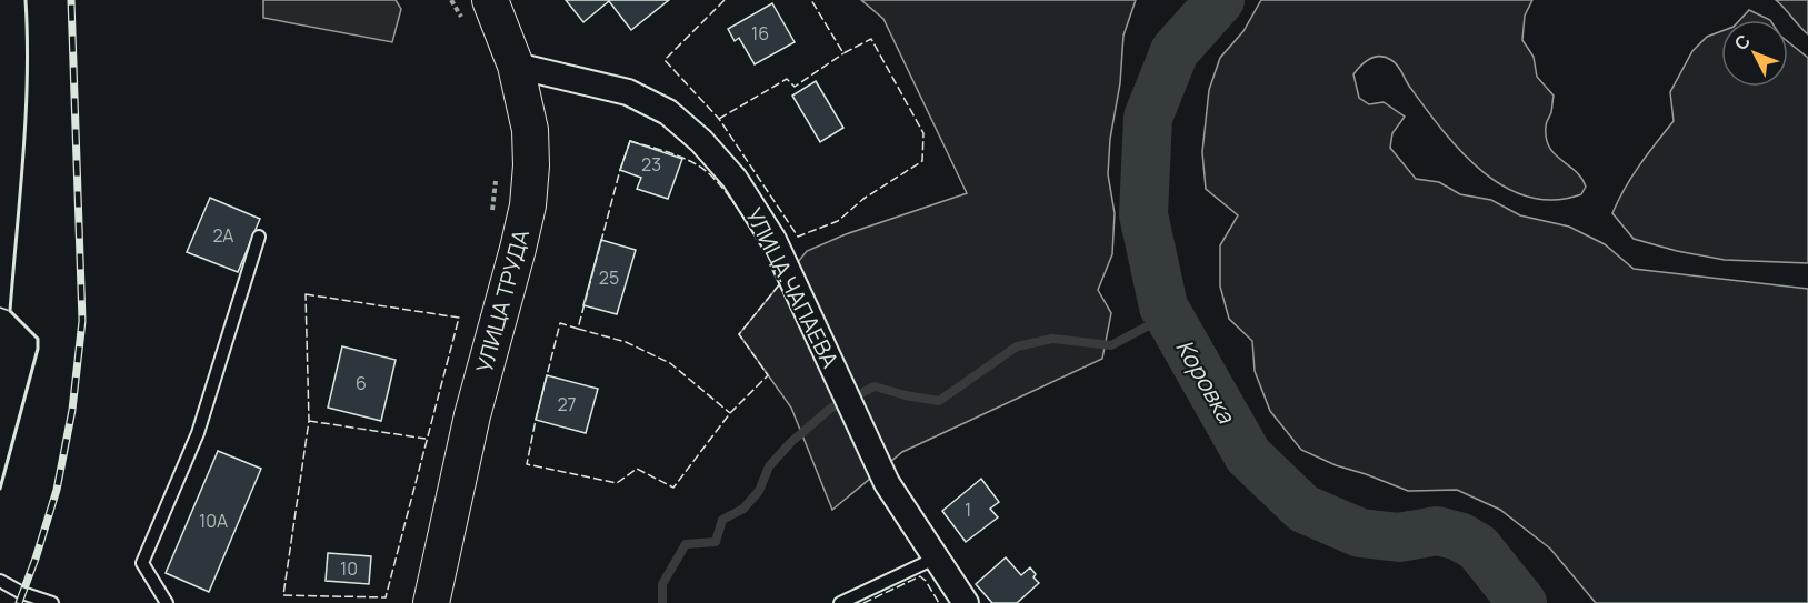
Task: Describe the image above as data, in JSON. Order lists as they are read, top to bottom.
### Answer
{
  "streets": {
    "street": ["УЛИЦА ЧАПАЕВА", "УЛИЦА ТРУДА"]
  },
  "crossings": [
    ["УЛИЦА ЧАПАЕВА", "УЛИЦА ТРУДА"]
  ],
  "water": ["Коровка"],
  "house_numbers": [
    "16",
    "23",
    "2А",
    "25",
    "6",
    "27",
    "1",
    "10А",
    "10"
  ],
  "north": "top left"
}
